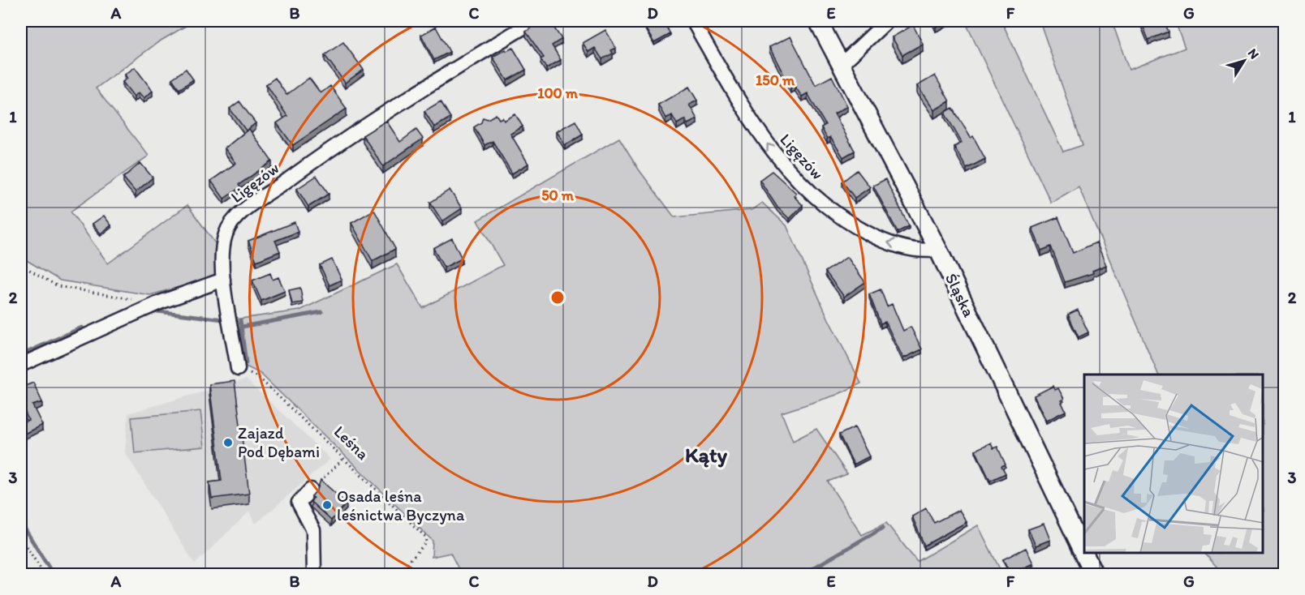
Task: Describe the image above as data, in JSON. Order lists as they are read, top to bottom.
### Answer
{
  "streets": {
    "main road": ["Śląska"],
    "street": ["Ligęzów"],
    "path": ["Leśna"]
  },
  "crossings": [
    ["Ligęzów", "Śląska"]
  ],
  "one_way": ["Ligęzów"],
  "districts": ["Kąty"],
  "places": ["Zajazd Pod Dębami", "Osada leśna leśnictwa Byczyna"],
  "north": "top right",
  "grid": {
    "columns": [
      "A",
      "B",
      "C",
      "D",
      "E",
      "F",
      "G"
    ],
    "rows": ["1", "2", "3"]
  },
  "rings": ["150 m", "100 m", "50 m"]
}
